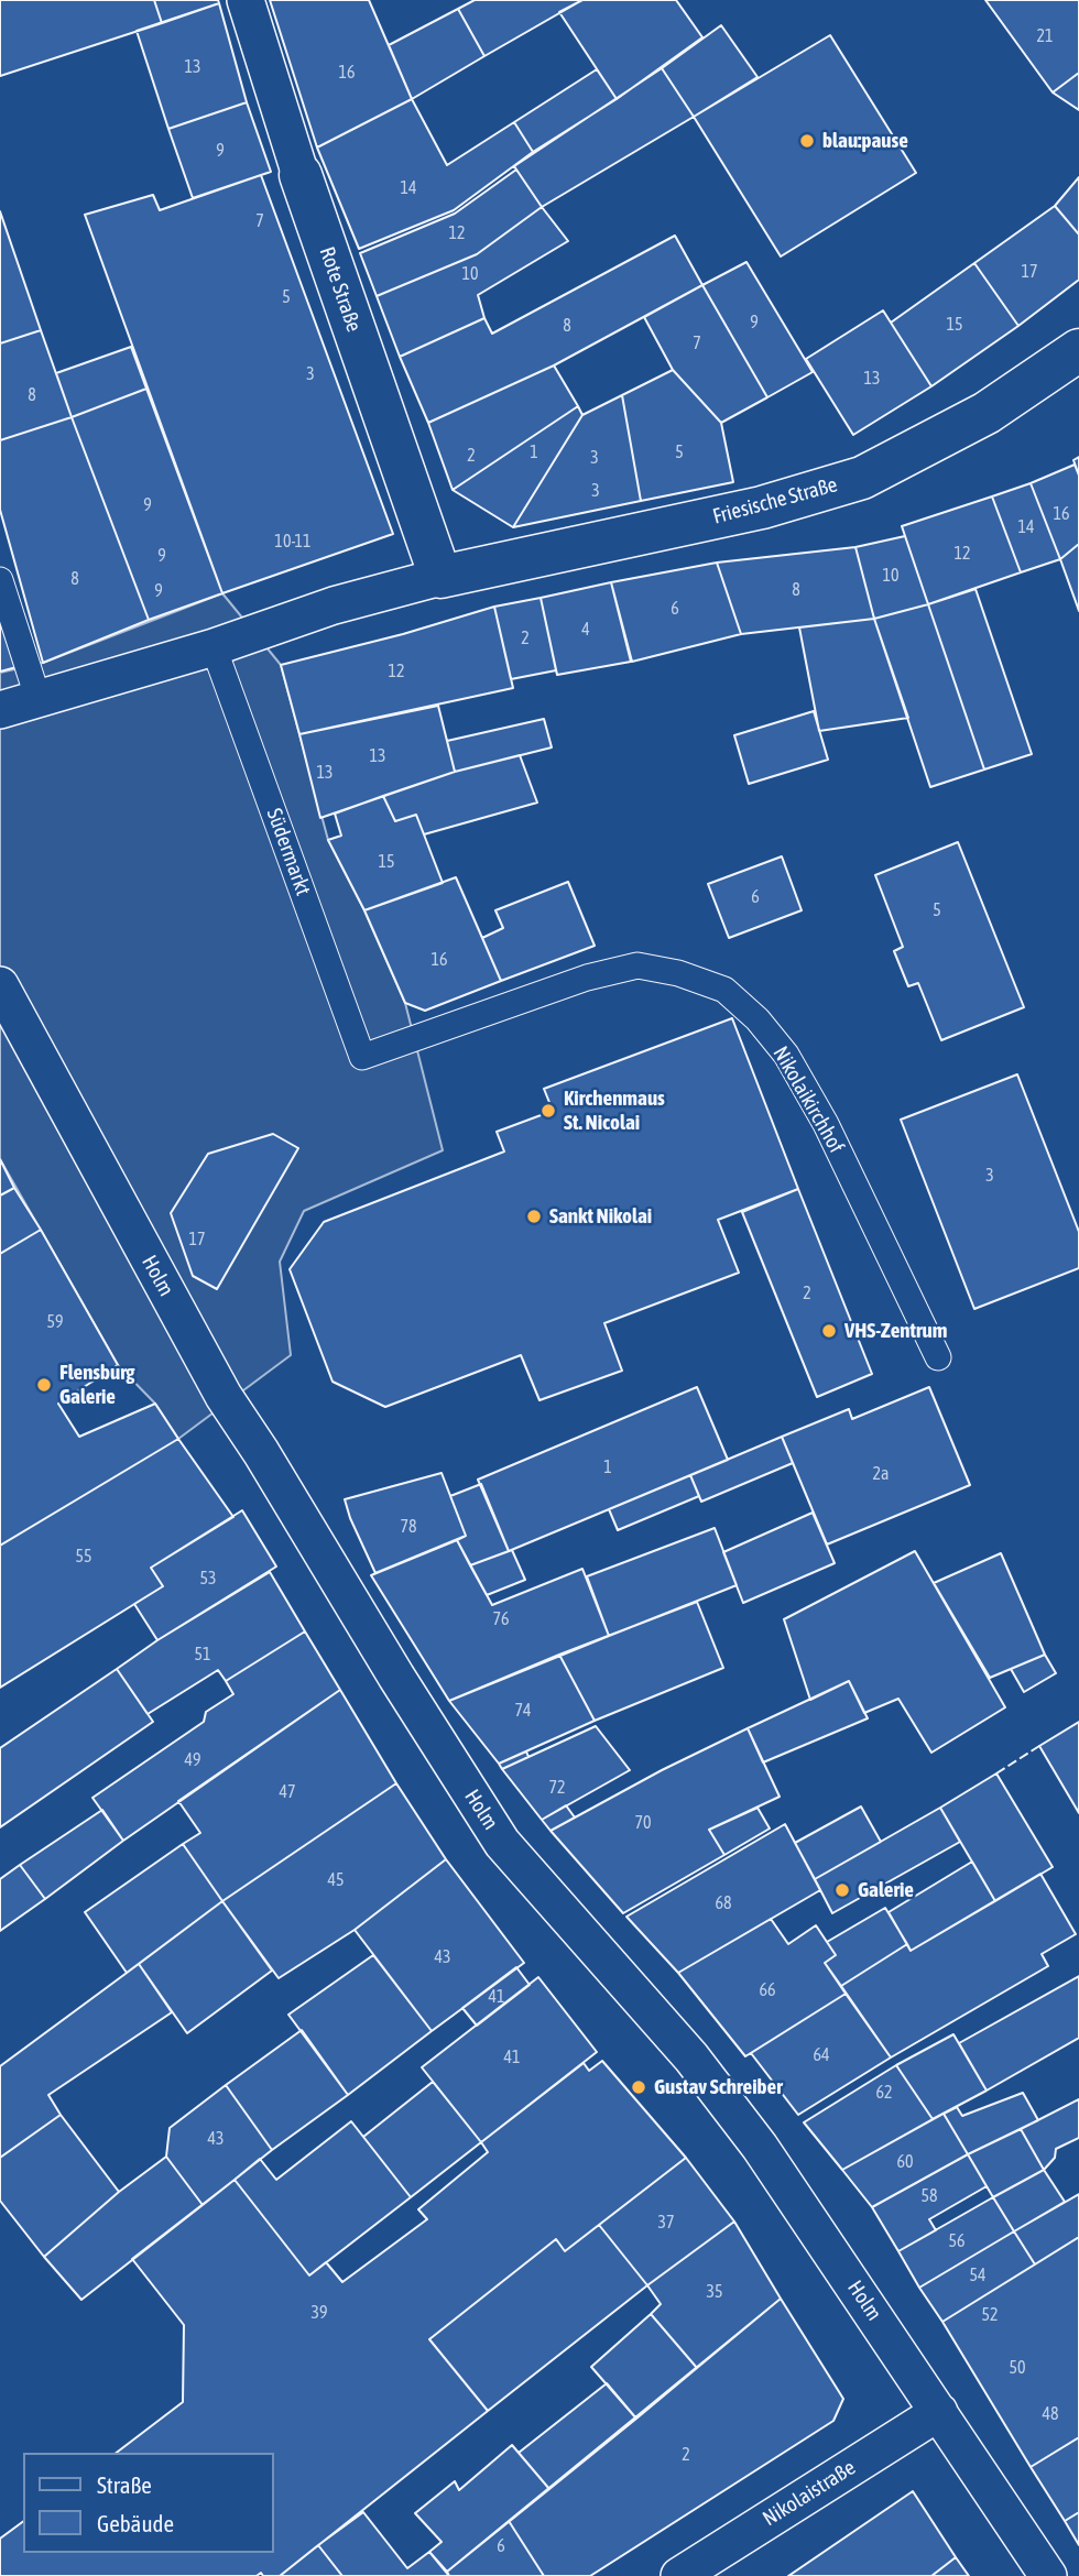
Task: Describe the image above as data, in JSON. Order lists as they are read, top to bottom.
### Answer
{
  "streets": {
    "street": [
      "Rote Straße",
      "Friesische Straße",
      "Holm",
      "Nikolaistraße"
    ],
    "lane": ["Südermarkt", "Nikolaikirchhof"]
  },
  "crossings": [
    ["Rote Straße", "Friesische Straße"],
    ["Südermarkt", "Nikolaikirchhof"],
    ["Holm", "Nikolaistraße"]
  ],
  "places": [
    "blau:pause",
    "Kirchenmaus St. Nicolai",
    "Sankt Nikolai",
    "VHS-Zentrum",
    "Flensburg Galerie",
    "Galerie",
    "Gustav Schreiber"
  ],
  "house_numbers": [
    "21",
    "13",
    "16",
    "9",
    "14",
    "7",
    "12",
    "17",
    "10",
    "5",
    "9",
    "15",
    "8",
    "7",
    "3",
    "13",
    "8",
    "1",
    "5",
    "2",
    "3",
    "3",
    "9",
    "16",
    "14",
    "10-11",
    "12",
    "9",
    "10",
    "8",
    "8",
    "9",
    "6",
    "4",
    "2",
    "12",
    "13",
    "13",
    "15",
    "6",
    "5",
    "16",
    "3",
    "17",
    "2",
    "59",
    "1",
    "2a",
    "78",
    "55",
    "53",
    "76",
    "51",
    "74",
    "49",
    "72",
    "47",
    "70",
    "45",
    "68",
    "43",
    "66",
    "41",
    "64",
    "41",
    "62",
    "43",
    "60",
    "58",
    "37",
    "56",
    "54",
    "35",
    "39",
    "52",
    "50",
    "48",
    "2",
    "6"
  ],
  "legend": ["Straße", "Gebäude"]
}
